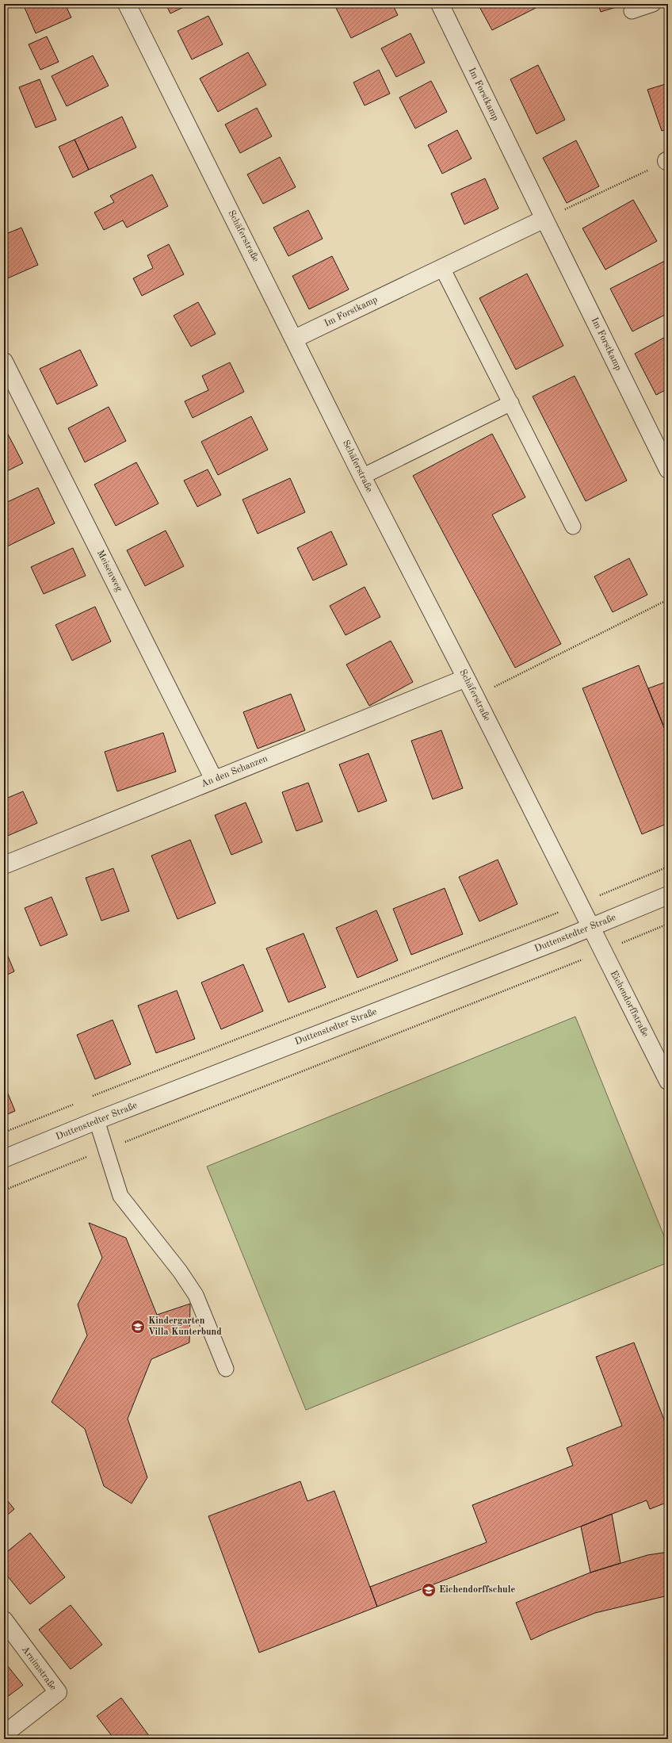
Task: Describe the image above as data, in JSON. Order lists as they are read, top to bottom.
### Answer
{
  "streets": {
    "street": [
      "Im Forstkamp",
      "Schäferstraße",
      "Meisenweg",
      "An den Schanzen",
      "Duttenstedter Straße",
      "Eichendorffstraße",
      "Arnimstraße"
    ]
  },
  "crossings": [
    ["Im Forstkamp", "Schäferstraße"],
    ["Schäferstraße", "An den Schanzen"],
    ["Schäferstraße", "Duttenstedter Straße"],
    ["Schäferstraße", "Eichendorffstraße"],
    ["Meisenweg", "An den Schanzen"],
    ["Duttenstedter Straße", "Eichendorffstraße"]
  ],
  "places": {
    "school or university": ["Kindergarten Villa Kunterbund", "Eichendorffschule"]
  }
}
